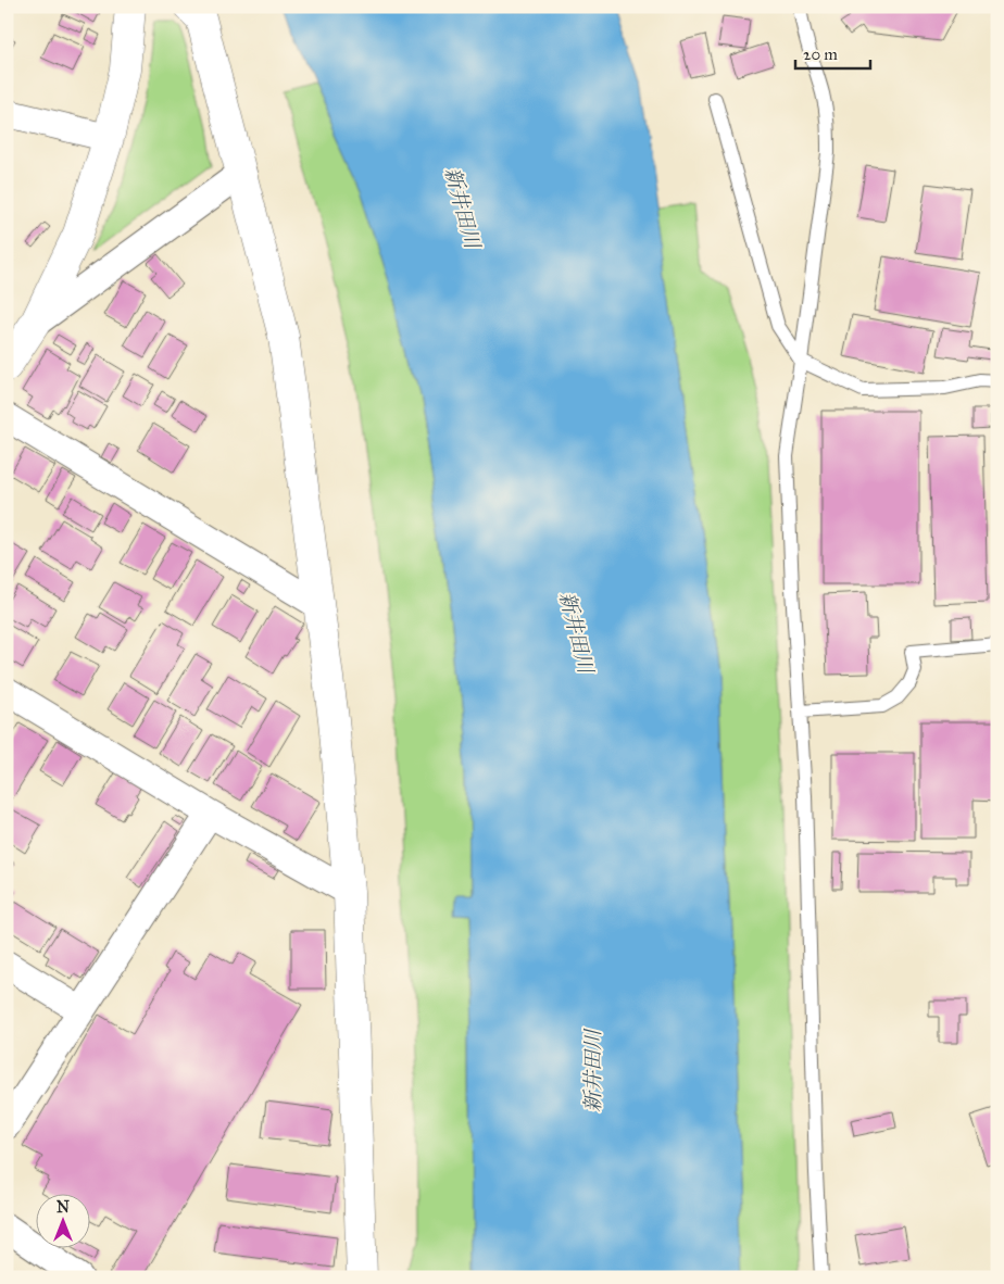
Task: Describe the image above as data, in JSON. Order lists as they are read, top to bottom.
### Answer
{
  "water": ["新井田川"],
  "scale_bar": "20 m",
  "north": "top"
}
